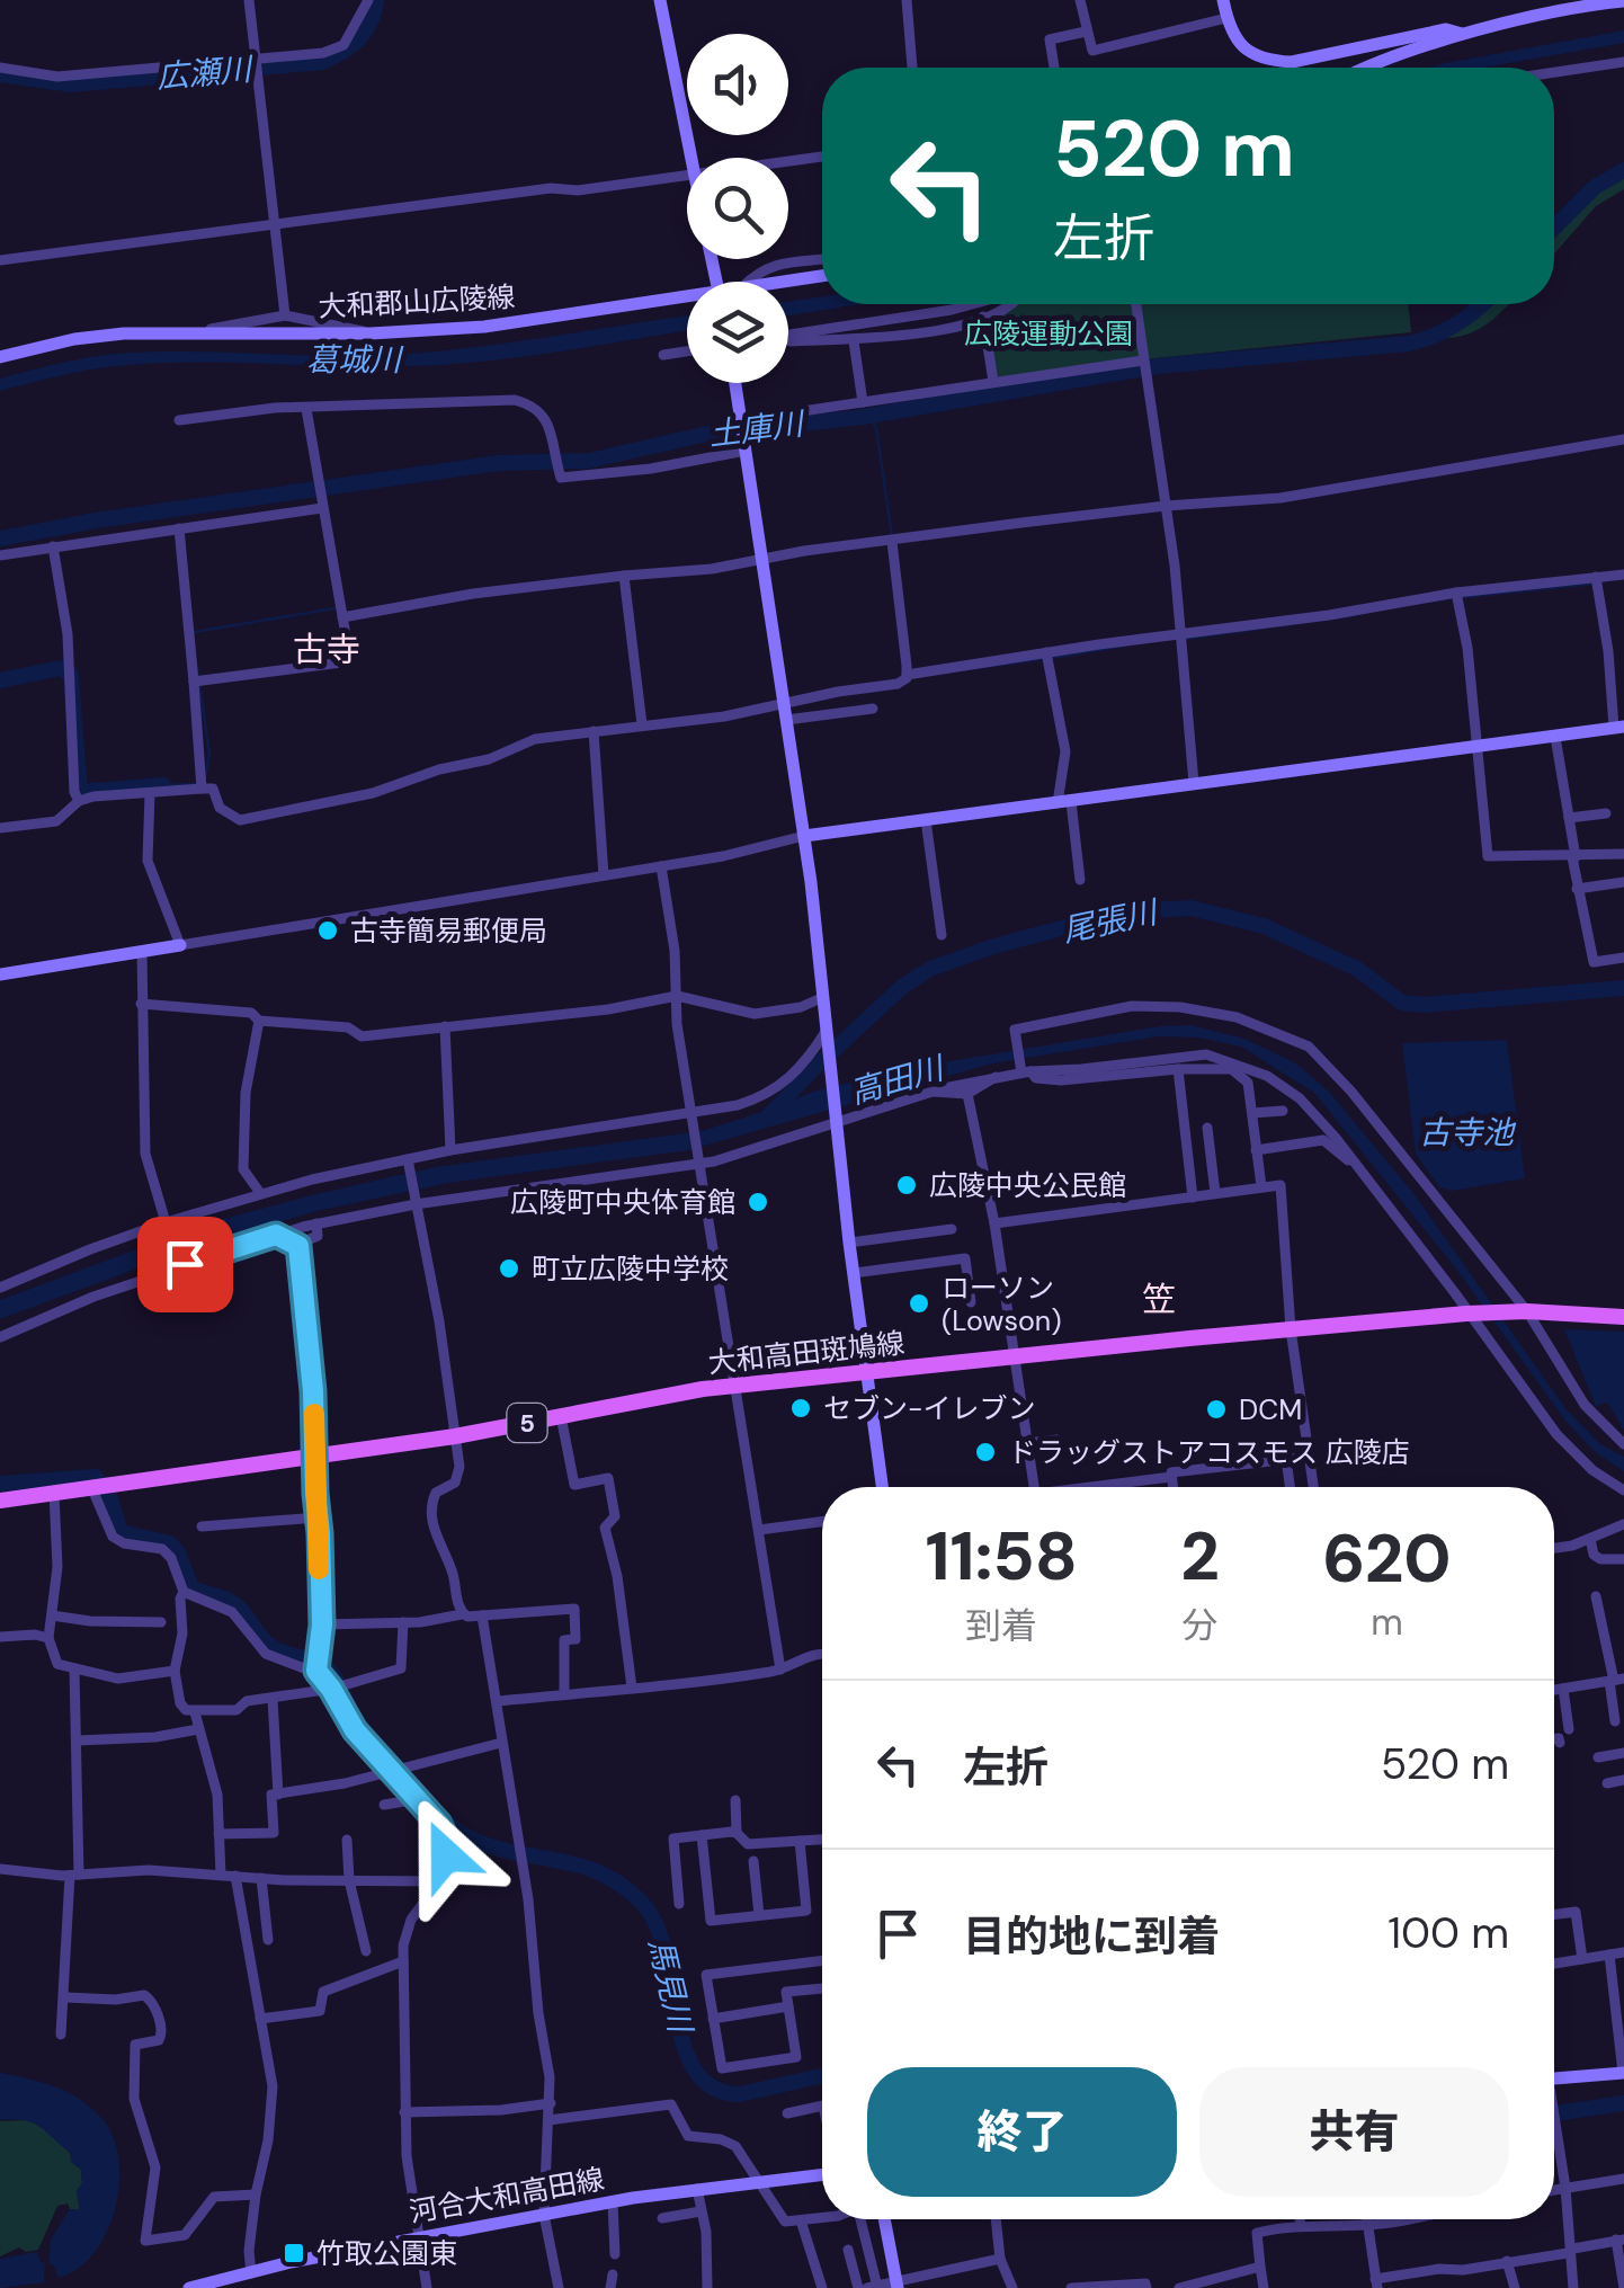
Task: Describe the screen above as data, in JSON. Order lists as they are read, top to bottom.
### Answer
{
  "streets": {
    "main road": ["大和高田斑鳩線", "5"],
    "street": ["大和郡山広陵線", "河合大和高田線"]
  },
  "districts": ["古寺", "笠"],
  "water": [
    "広瀬川",
    "葛城川",
    "土庫川",
    "尾張川",
    "高田川",
    "古寺池",
    "馬見川"
  ],
  "parks": ["広陵運動公園"],
  "places": {
    "other": [
      "古寺簡易郵便局",
      "広陵中央公民館",
      "広陵町中央体育館",
      "町立広陵中学校",
      "ローソン (Lowson)",
      "セブン-イレブン",
      "DCM",
      "ドラッグストアコスモス 広陵店"
    ],
    "transit": ["竹取公園東"]
  },
  "page": {
    "turn": ["520 m", "左折"],
    "eta": [
      "11:58",
      "到着",
      "2",
      "分",
      "620",
      "m"
    ],
    "list": [
      {
        "name": "左折",
        "value": "520 m"
      },
      {
        "name": "目的地に到着",
        "value": "100 m"
      }
    ],
    "buttons": ["終了", "共有"]
  }
}
